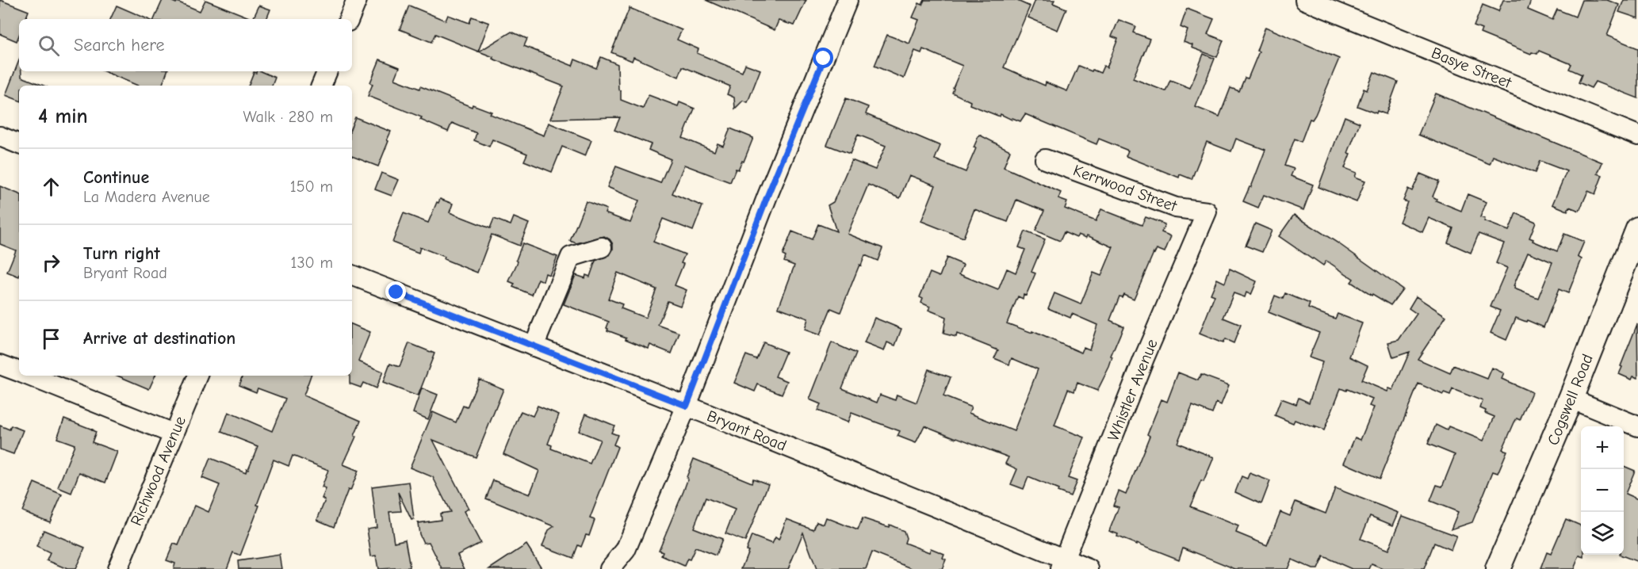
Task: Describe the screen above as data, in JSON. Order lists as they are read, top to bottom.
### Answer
{
  "streets": {
    "street": [
      "Basye Street",
      "Kerrwood Street",
      "Whistler Avenue",
      "Cogswell Road",
      "Bryant Road",
      "Richwood Avenue"
    ]
  },
  "crossings": [
    ["Kerrwood Street", "Whistler Avenue"],
    ["Whistler Avenue", "Bryant Road"]
  ],
  "page": {
    "search": "Search here",
    "heading": ["4 min", "Walk · 280 m"],
    "list": [
      ["Continue", "La Madera Avenue", "150 m"],
      ["Turn right", "Bryant Road", "130 m"],
      "Arrive at destination"
    ],
    "map_buttons": ["+", "−"]
  }
}
